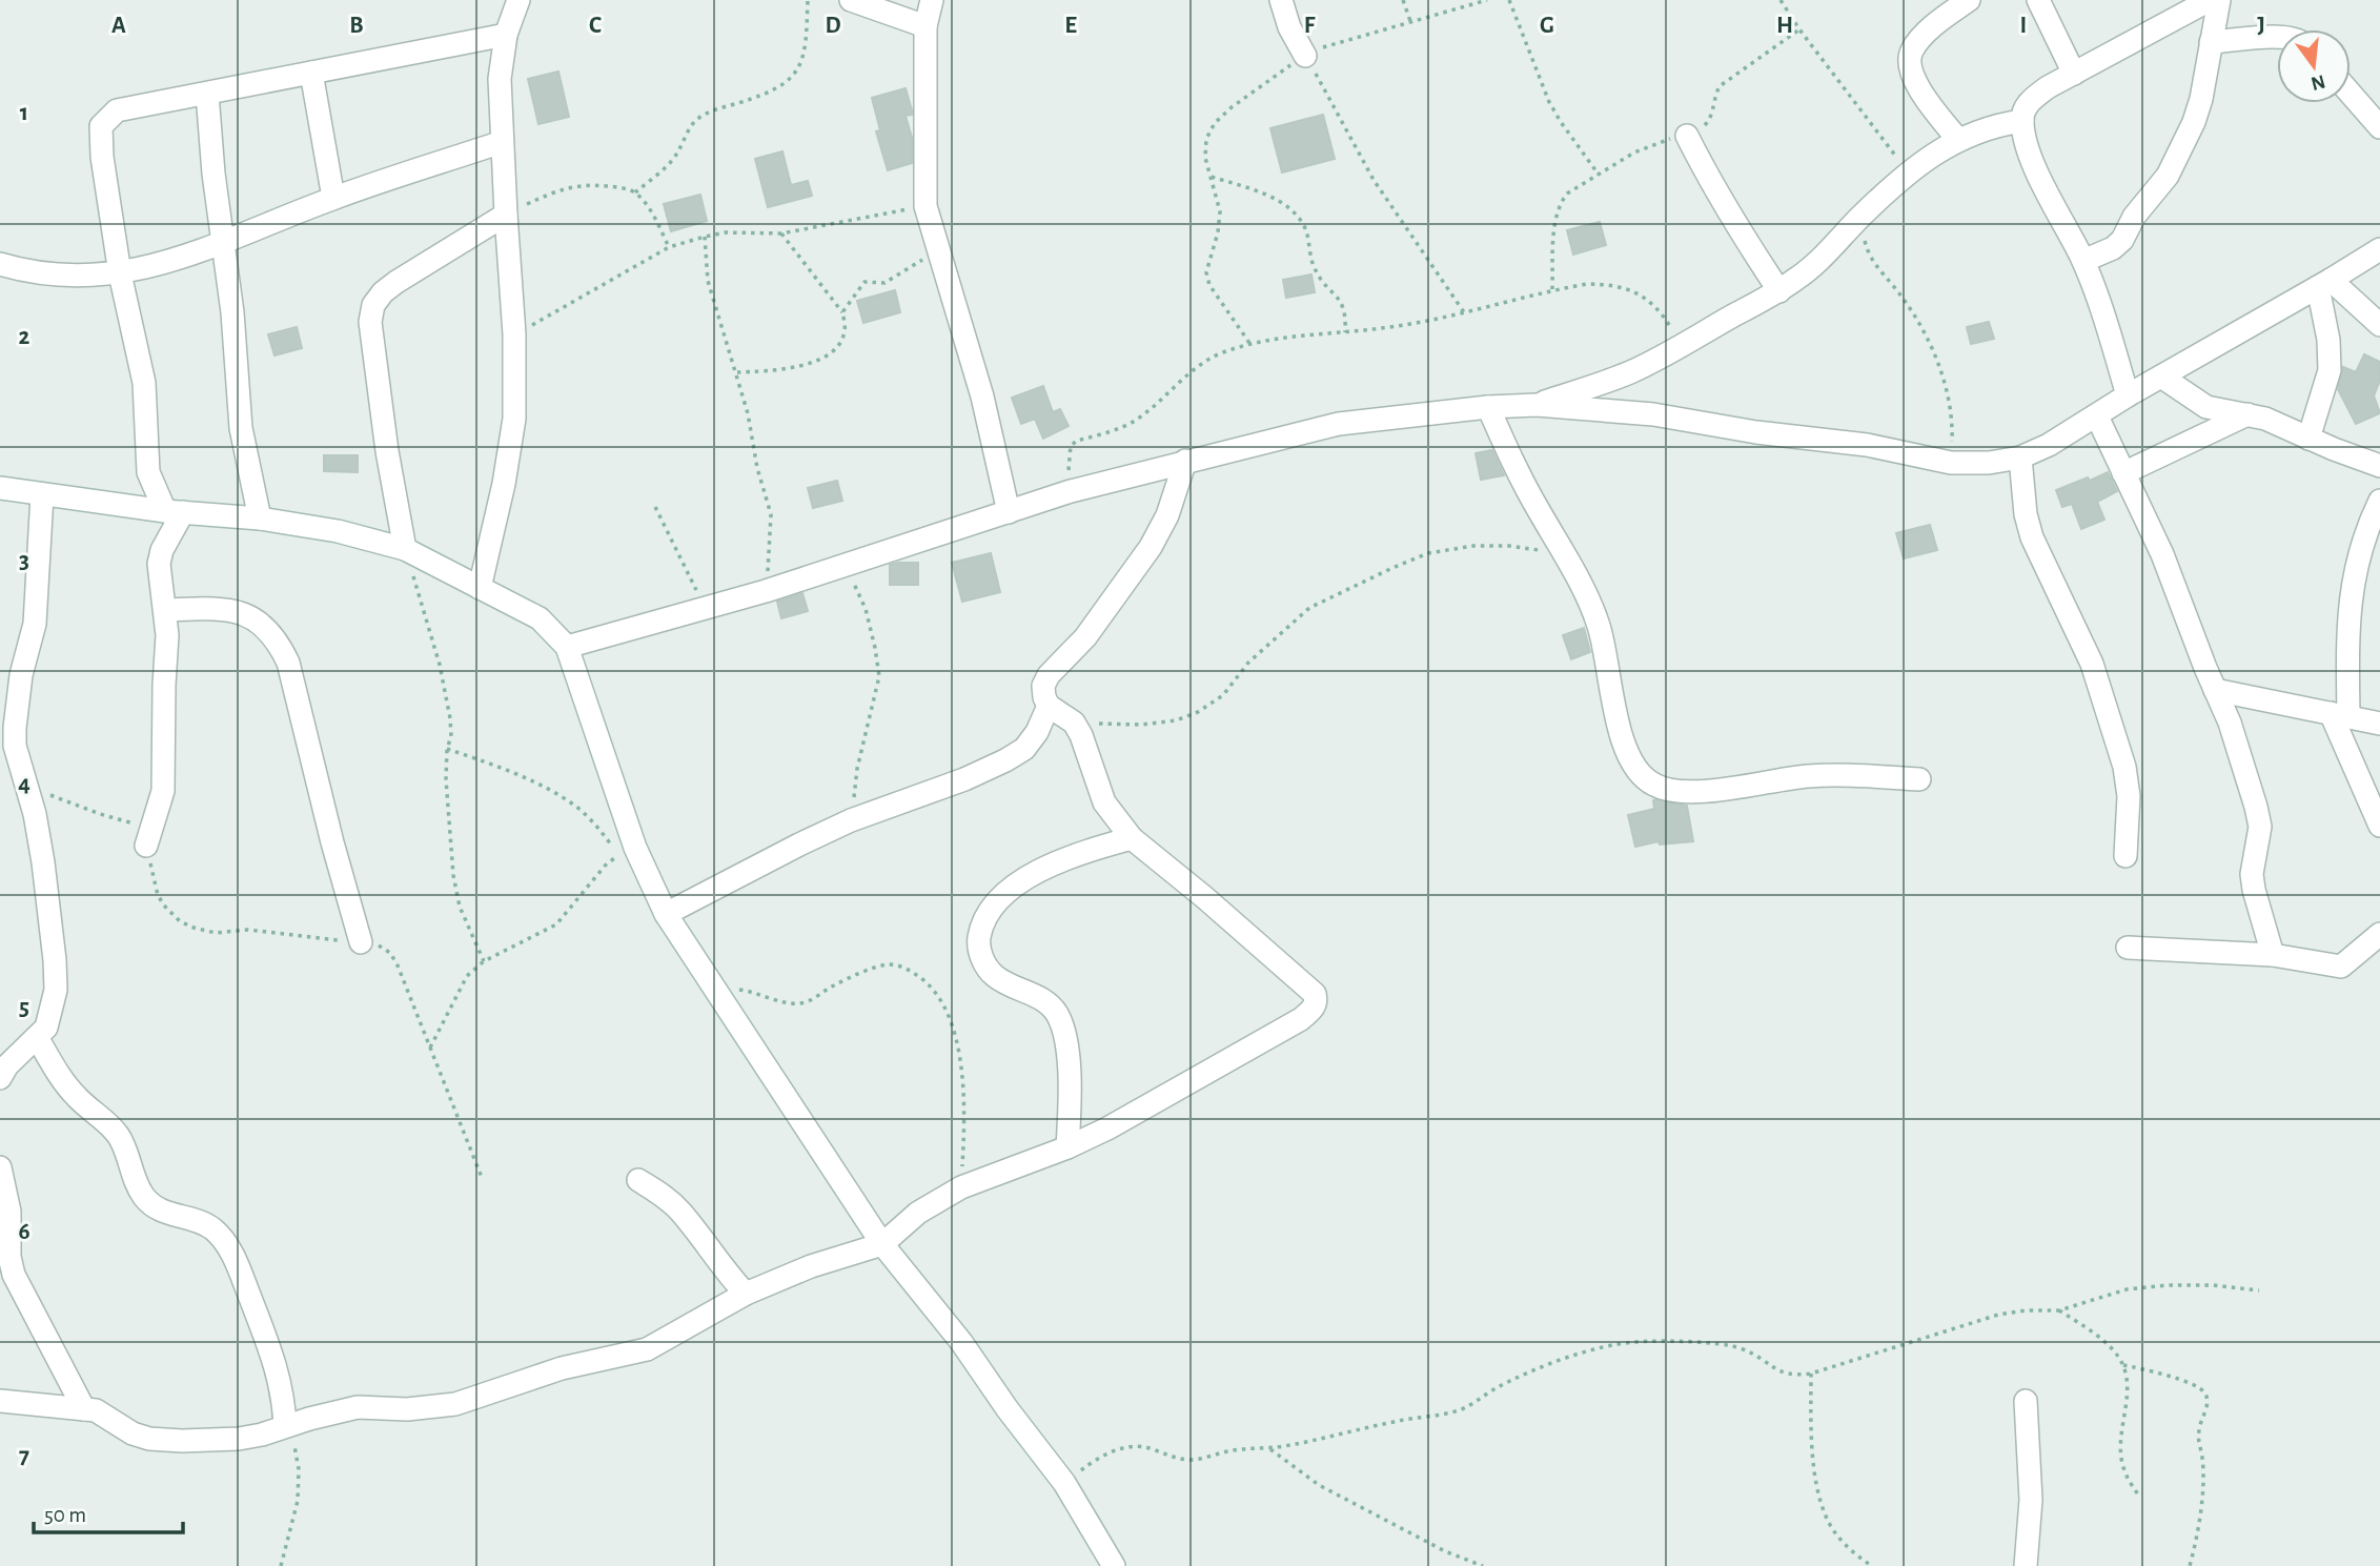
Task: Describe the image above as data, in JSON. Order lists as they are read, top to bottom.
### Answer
{
  "scale_bar": "50 m",
  "north": "bottom",
  "grid": {
    "columns": [
      "A",
      "B",
      "C",
      "D",
      "E",
      "F",
      "G",
      "H",
      "I",
      "J"
    ],
    "rows": [
      "1",
      "2",
      "3",
      "4",
      "5",
      "6",
      "7"
    ]
  }
}
